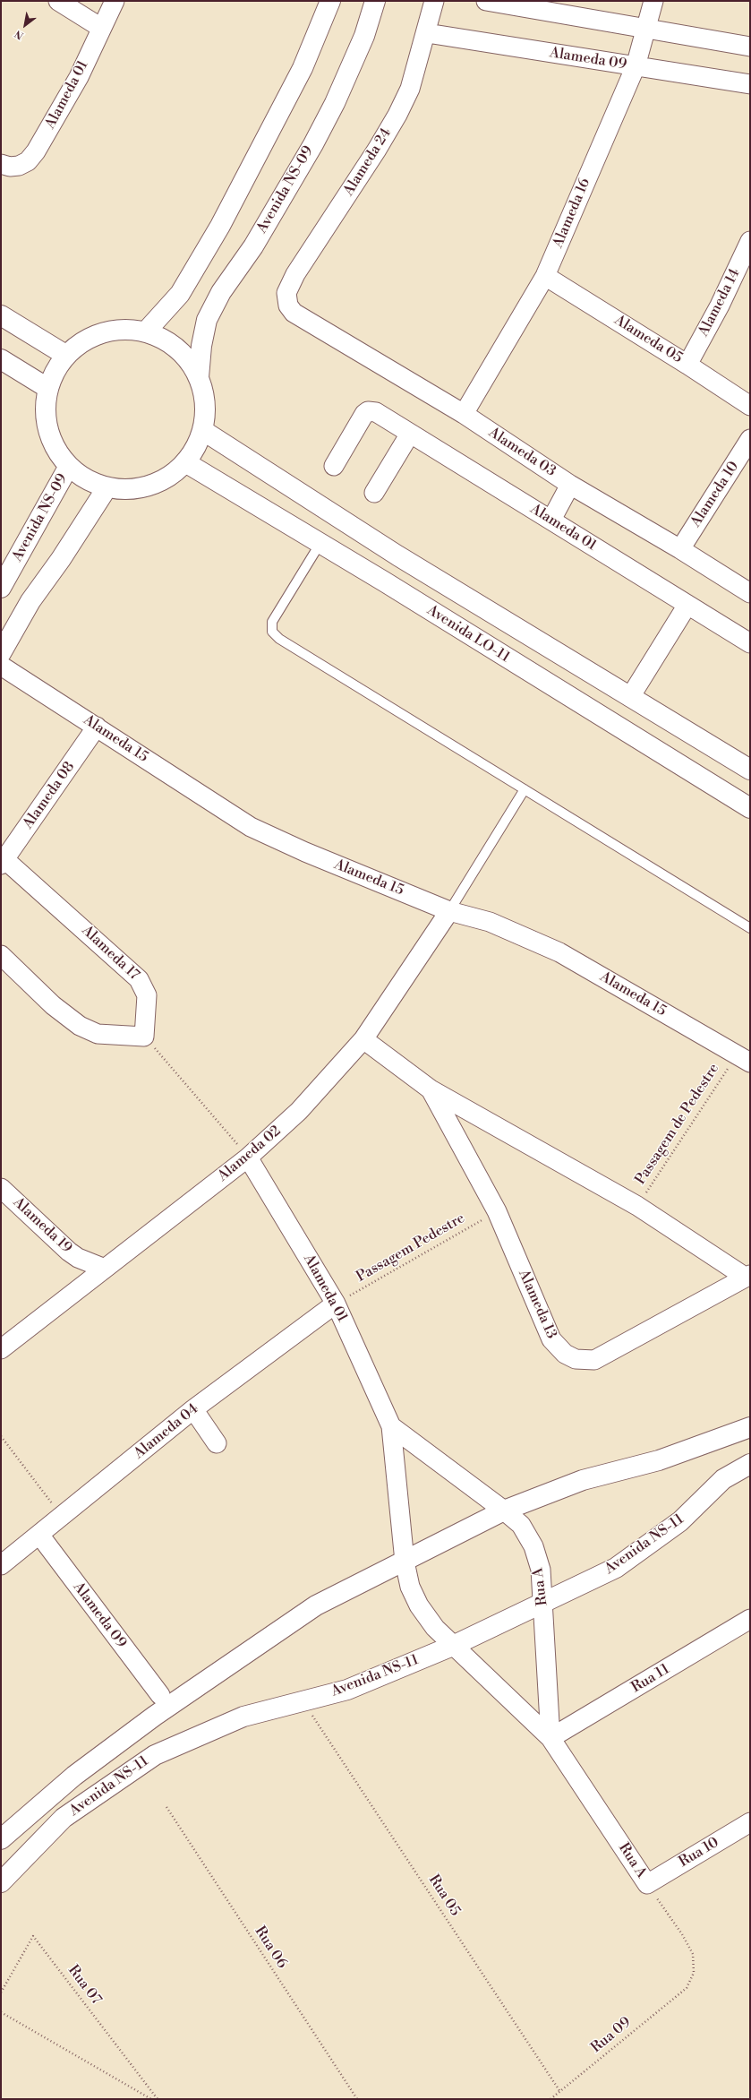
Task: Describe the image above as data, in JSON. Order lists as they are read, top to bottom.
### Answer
{
  "streets": {
    "street": [
      "Alameda 09",
      "Alameda 01",
      "Alameda 24",
      "Avenida NS-09",
      "Alameda 16",
      "Alameda 14",
      "Alameda 05",
      "Alameda 03",
      "Alameda 10",
      "Avenida LO-11",
      "Alameda 15",
      "Alameda 08",
      "Alameda 17",
      "Alameda 02",
      "Alameda 19",
      "Alameda 13",
      "Alameda 04",
      "Avenida NS-11",
      "Rua A",
      "Rua 11",
      "Rua 10"
    ],
    "path": [
      "Passagem de Pedestre",
      "Passagem Pedestre",
      "Rua 05",
      "Rua 06",
      "Rua 07",
      "Rua 09"
    ]
  },
  "crossings": [
    ["Alameda 09", "Alameda 24"],
    ["Alameda 09", "Alameda 16"],
    ["Alameda 09", "Alameda 04"],
    ["Alameda 01", "Alameda 02"],
    ["Alameda 01", "Passagem Pedestre"],
    ["Alameda 01", "Alameda 04"],
    ["Alameda 01", "Rua A"],
    ["Alameda 24", "Alameda 03"],
    ["Alameda 16", "Alameda 05"],
    ["Alameda 16", "Alameda 03"],
    ["Alameda 14", "Alameda 05"],
    ["Alameda 03", "Alameda 10"],
    ["Alameda 15", "Alameda 08"],
    ["Alameda 15", "Passagem de Pedestre"],
    ["Alameda 15", "Alameda 02"],
    ["Alameda 08", "Alameda 17"],
    ["Passagem de Pedestre", "Alameda 13"],
    ["Alameda 02", "Alameda 19"],
    ["Alameda 02", "Alameda 13"],
    ["Passagem Pedestre", "Alameda 13"],
    ["Passagem Pedestre", "Alameda 04"],
    ["Avenida NS-11", "Rua A"],
    ["Rua A", "Rua 11"],
    ["Rua A", "Rua 10"],
    ["Rua A", "Rua 09"],
    ["Rua 05", "Rua 09"]
  ],
  "north": "bottom left"
}
